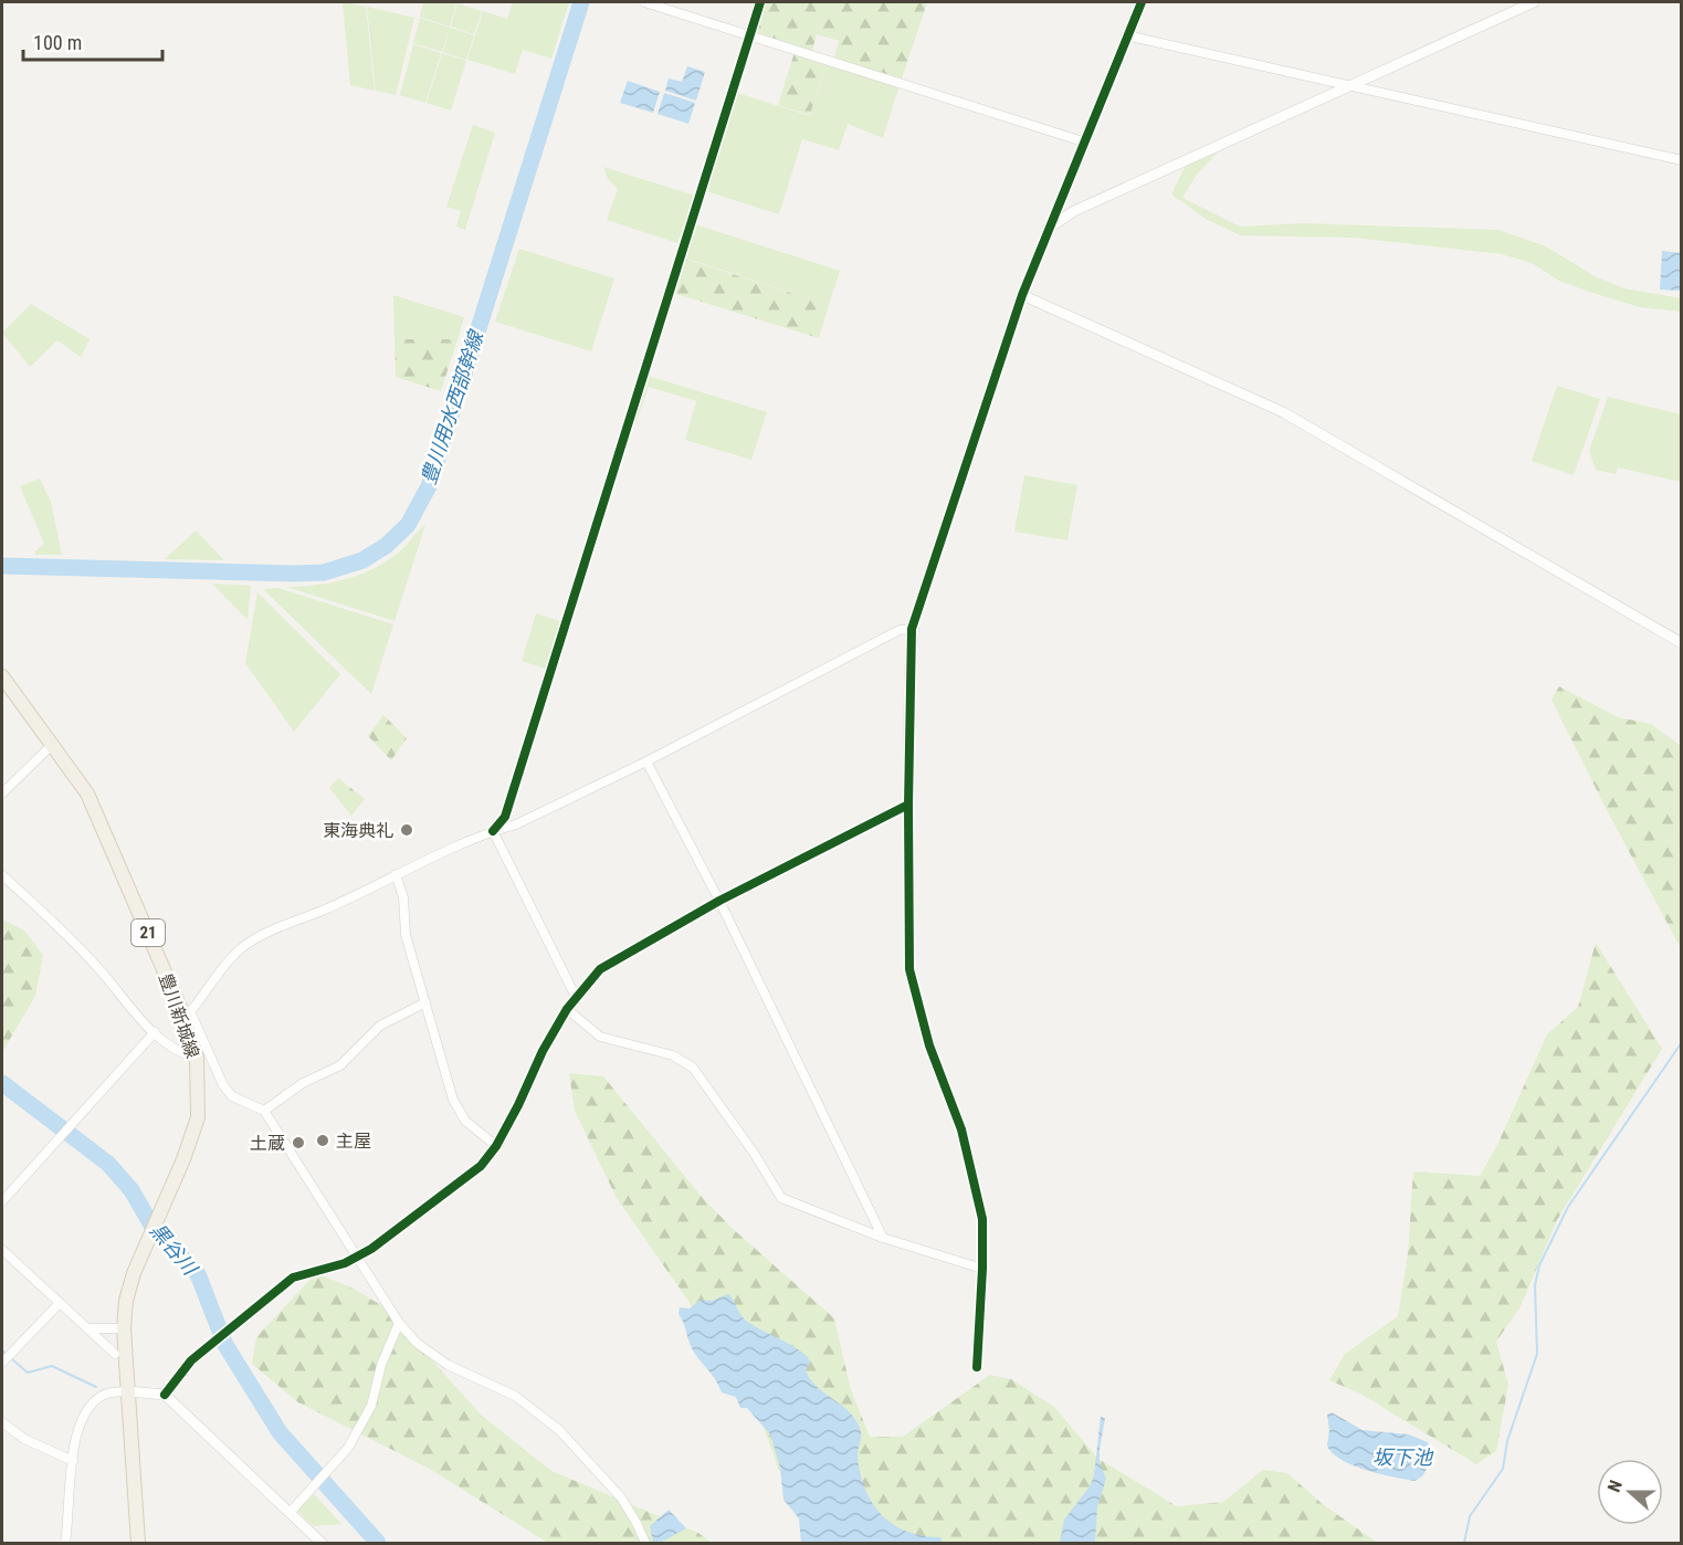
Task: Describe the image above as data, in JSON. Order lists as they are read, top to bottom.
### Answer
{
  "streets": {
    "main road": ["21", "豊川新城線"]
  },
  "water": ["豊川用水西部幹線", "黒谷川", "坂下池"],
  "places": ["東海典礼", "主屋", "土蔵"],
  "scale_bar": "100 m",
  "north": "left"
}
